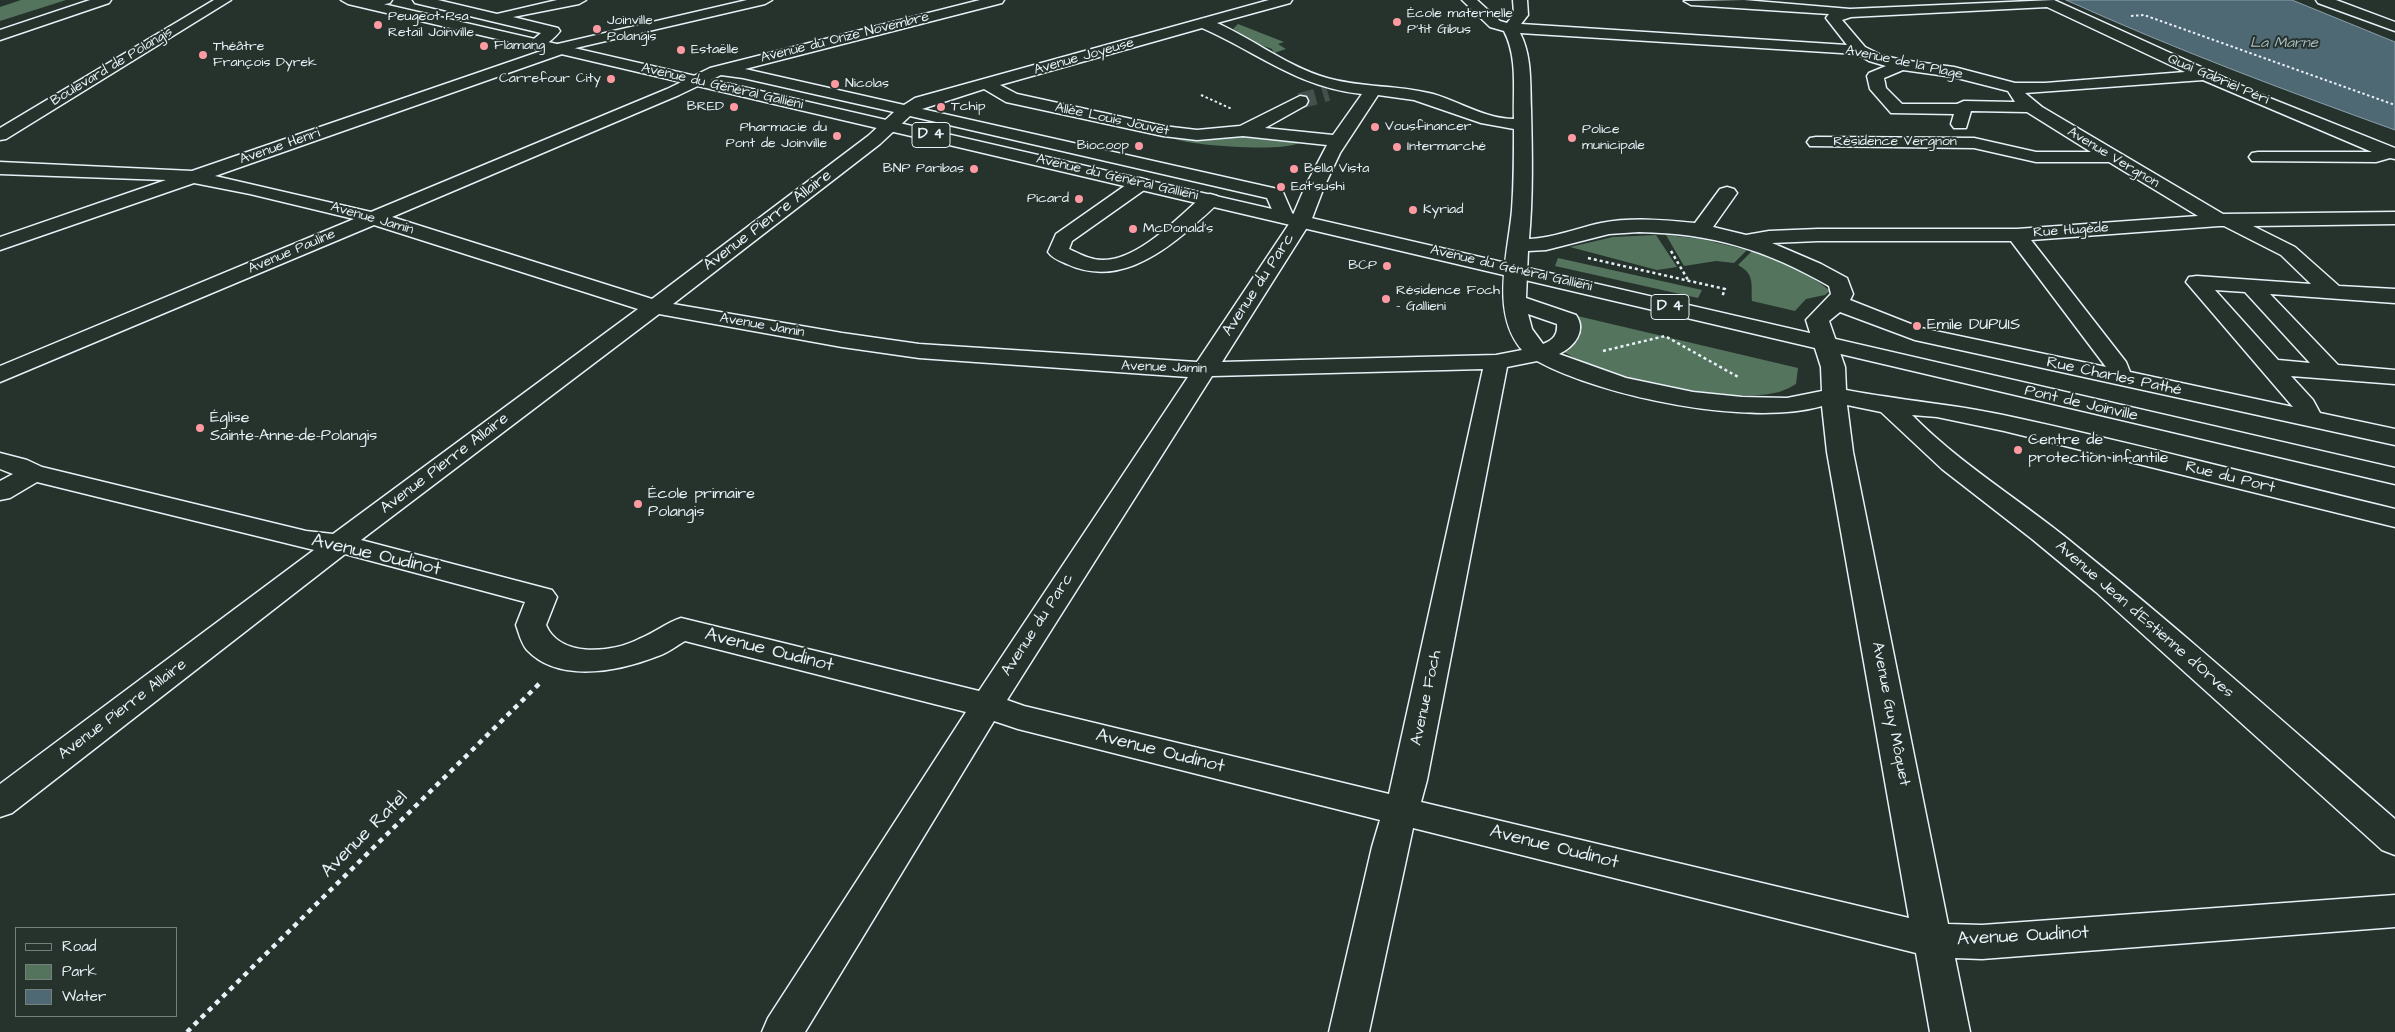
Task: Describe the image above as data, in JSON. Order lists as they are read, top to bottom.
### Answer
{
  "streets": {
    "street": [
      "Avenue du Onze Novembre",
      "Avenue Joyeuse",
      "Avenue de la Plage",
      "Boulevard de Polangis",
      "Quai Gabriel Péri",
      "Avenue du Général Gallieni",
      "Allée Louis Jouvet",
      "D 4",
      "Résidence Vergnon",
      "Avenue Henri",
      "Avenue Vergnon",
      "Avenue Jamin",
      "Avenue Pierre Allaire",
      "Rue Hugède",
      "Avenue Pauline",
      "Avenue du Parc",
      "Rue Charles Pathé",
      "Pont de Joinville",
      "Rue du Port",
      "Avenue Oudinot",
      "Avenue Jean d'Estienne d'Orves",
      "Avenue Foch",
      "Avenue Guy Môquet"
    ],
    "path": ["Avenue Ratel"]
  },
  "crossings": [
    ["Avenue du Onze Novembre", "Avenue du Général Gallieni"],
    ["Avenue du Onze Novembre", "Avenue Pauline"],
    ["Avenue Joyeuse", "Avenue du Général Gallieni"],
    ["Avenue Joyeuse", "Allée Louis Jouvet"],
    ["Avenue Joyeuse", "Avenue Pierre Allaire"],
    ["Avenue de la Plage", "Quai Gabriel Péri"],
    ["Avenue de la Plage", "Résidence Vergnon"],
    ["Avenue de la Plage", "Avenue Vergnon"],
    ["Avenue du Général Gallieni", "Avenue Henri"],
    ["Avenue du Général Gallieni", "Avenue Pierre Allaire"],
    ["Avenue du Général Gallieni", "Avenue Pauline"],
    ["Avenue du Général Gallieni", "Avenue du Parc"],
    ["Avenue du Général Gallieni", "Pont de Joinville"],
    ["Avenue du Général Gallieni", "Avenue Guy Môquet"],
    ["Allée Louis Jouvet", "Avenue du Parc"],
    ["Résidence Vergnon", "Avenue Vergnon"],
    ["Avenue Henri", "Avenue Jamin"],
    ["Avenue Vergnon", "Rue Hugède"],
    ["Avenue Jamin", "Avenue Pierre Allaire"],
    ["Avenue Jamin", "Avenue Pauline"],
    ["Avenue Jamin", "Avenue du Parc"],
    ["Avenue Jamin", "Avenue Foch"],
    ["Avenue Pierre Allaire", "Avenue Oudinot"],
    ["Avenue du Parc", "Avenue Oudinot"],
    ["Rue Charles Pathé", "Avenue Guy Môquet"],
    ["Rue du Port", "Avenue Jean d'Estienne d'Orves"],
    ["Rue du Port", "Avenue Guy Môquet"],
    ["Avenue Oudinot", "Avenue Foch"],
    ["Avenue Oudinot", "Avenue Guy Môquet"],
    ["Avenue Oudinot", "Avenue Ratel"]
  ],
  "water": ["La Marne"],
  "places": [
    "École maternelle P'tit Gibus",
    "Peugeot Psa Retail Joinville",
    "Joinville Polangis",
    "Flamang",
    "Estaëlle",
    "Théâtre François Dyrek",
    "Carrefour City",
    "Nicolas",
    "BRED",
    "Tchip",
    "Vousfinancer",
    "Pharmacie du Pont de Joinville",
    "Police municipale",
    "Biocoop",
    "Intermarché",
    "BNP Paribas",
    "Bella Vista",
    "Eat'sushi",
    "Picard",
    "Kyriad",
    "McDonald's",
    "BCP",
    "Résidence Foch - Gallieni",
    "Emile DUPUIS",
    "Église Sainte-Anne-de-Polangis",
    "Centre de protection infantile",
    "École primaire Polangis"
  ],
  "legend": ["Road", "Park", "Water"]
}
